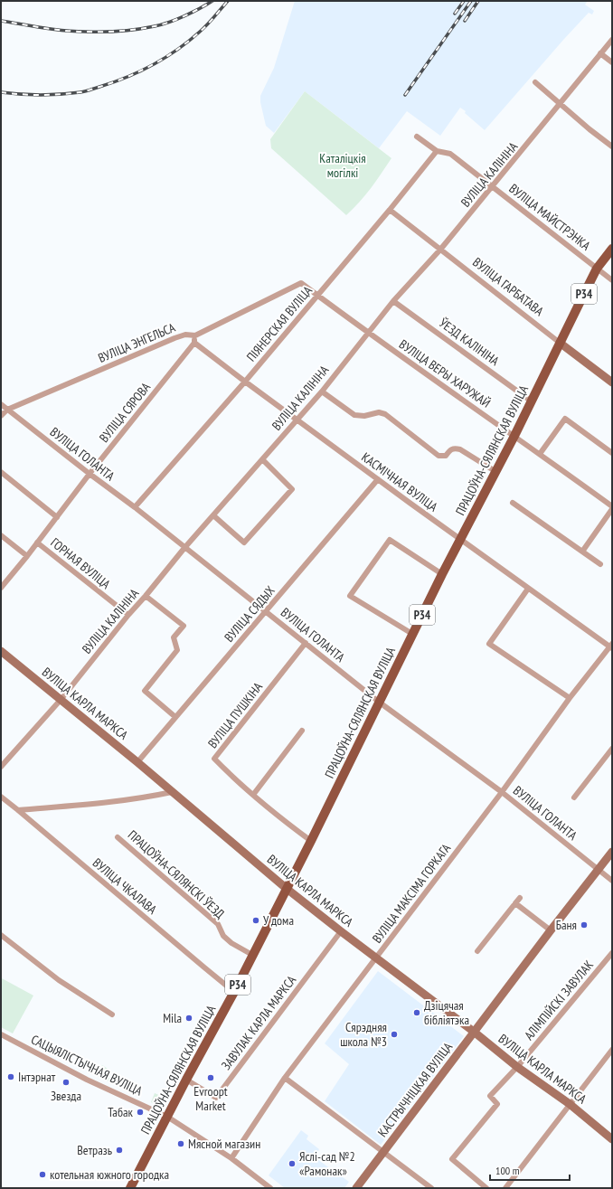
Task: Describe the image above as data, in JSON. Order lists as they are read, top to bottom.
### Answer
{
  "streets": {
    "main road": ["Р34", "ПРАЦОЎНА-СЯЛЯНСКАЯ ВУЛІЦА"],
    "street": [
      "ВУЛІЦА КАЛІНІНА",
      "ВУЛІЦА МАЙСТРЭНКА",
      "ВУЛІЦА ГАРБАТАВА",
      "ПІЯНЕРСКАЯ ВУЛІЦА",
      "ЎЕЗД КАЛІНІНА",
      "ВУЛІЦА ЭНГЕЛЬСА",
      "ВУЛІЦА ВЕРЫ ХАРУЖАЙ",
      "ВУЛІЦА СЯРОВА",
      "ВУЛІЦА ГОЛАНТА",
      "КАСМІЧНАЯ ВУЛІЦА",
      "ГОРНАЯ ВУЛІЦА",
      "ВУЛІЦА СЯДЫХ",
      "ВУЛІЦА КАРЛА МАРКСА",
      "ВУЛІЦА ПУШКІНА",
      "ПРАЦОЎНА-СЯЛЯНСКІ ЎЕЗД",
      "ВУЛІЦА ЧКАЛАВА",
      "ВУЛІЦА МАКСІМА ГОРКАГА",
      "АЛІМПІЙСКІ ЗАВУЛАК",
      "ЗАВУЛАК КАРЛА МАРКСА",
      "САЦЫЯЛІСТЫЧНАЯ ВУЛІЦА",
      "КАСТРЫЧНІЦКАЯ ВУЛІЦА"
    ]
  },
  "crossings": [
    ["ВУЛІЦА КАЛІНІНА", "ВУЛІЦА МАЙСТРЭНКА"],
    ["ВУЛІЦА КАЛІНІНА", "ВУЛІЦА ГАРБАТАВА"],
    ["ВУЛІЦА КАЛІНІНА", "ЎЕЗД КАЛІНІНА"],
    ["ВУЛІЦА КАЛІНІНА", "ВУЛІЦА ВЕРЫ ХАРУЖАЙ"],
    ["ВУЛІЦА КАЛІНІНА", "ВУЛІЦА ГОЛАНТА"],
    ["ВУЛІЦА КАЛІНІНА", "КАСМІЧНАЯ ВУЛІЦА"],
    ["ВУЛІЦА КАЛІНІНА", "ГОРНАЯ ВУЛІЦА"],
    ["ВУЛІЦА КАЛІНІНА", "ВУЛІЦА КАРЛА МАРКСА"],
    ["ВУЛІЦА МАЙСТРЭНКА", "ПІЯНЕРСКАЯ ВУЛІЦА"],
    ["ВУЛІЦА МАЙСТРЭНКА", "ПРАЦОЎНА-СЯЛЯНСКАЯ ВУЛІЦА"],
    ["ВУЛІЦА ГАРБАТАВА", "ПІЯНЕРСКАЯ ВУЛІЦА"],
    ["ВУЛІЦА ГАРБАТАВА", "ПРАЦОЎНА-СЯЛЯНСКАЯ ВУЛІЦА"],
    ["ПІЯНЕРСКАЯ ВУЛІЦА", "ВУЛІЦА ВЕРЫ ХАРУЖАЙ"],
    ["ПІЯНЕРСКАЯ ВУЛІЦА", "ВУЛІЦА ГОЛАНТА"],
    ["ПІЯНЕРСКАЯ ВУЛІЦА", "КАСМІЧНАЯ ВУЛІЦА"],
    ["ЎЕЗД КАЛІНІНА", "ПРАЦОЎНА-СЯЛЯНСКАЯ ВУЛІЦА"],
    ["ВУЛІЦА ЭНГЕЛЬСА", "ВУЛІЦА ВЕРЫ ХАРУЖАЙ"],
    ["ВУЛІЦА ЭНГЕЛЬСА", "ВУЛІЦА ГОЛАНТА"],
    ["ВУЛІЦА ВЕРЫ ХАРУЖАЙ", "ПРАЦОЎНА-СЯЛЯНСКАЯ ВУЛІЦА"],
    ["ВУЛІЦА СЯРОВА", "ВУЛІЦА ГОЛАНТА"],
    ["ВУЛІЦА СЯРОВА", "КАСМІЧНАЯ ВУЛІЦА"],
    ["ВУЛІЦА СЯРОВА", "ГОРНАЯ ВУЛІЦА"],
    ["ПРАЦОЎНА-СЯЛЯНСКАЯ ВУЛІЦА", "ВУЛІЦА ГОЛАНТА"],
    ["ПРАЦОЎНА-СЯЛЯНСКАЯ ВУЛІЦА", "КАСМІЧНАЯ ВУЛІЦА"],
    ["ПРАЦОЎНА-СЯЛЯНСКАЯ ВУЛІЦА", "ВУЛІЦА КАРЛА МАРКСА"],
    ["ПРАЦОЎНА-СЯЛЯНСКАЯ ВУЛІЦА", "ВУЛІЦА ПУШКІНА"],
    ["ПРАЦОЎНА-СЯЛЯНСКАЯ ВУЛІЦА", "ПРАЦОЎНА-СЯЛЯНСКІ ЎЕЗД"],
    ["ПРАЦОЎНА-СЯЛЯНСКАЯ ВУЛІЦА", "ВУЛІЦА ЧКАЛАВА"],
    ["ПРАЦОЎНА-СЯЛЯНСКАЯ ВУЛІЦА", "ЗАВУЛАК КАРЛА МАРКСА"],
    ["ПРАЦОЎНА-СЯЛЯНСКАЯ ВУЛІЦА", "САЦЫЯЛІСТЫЧНАЯ ВУЛІЦА"],
    ["ВУЛІЦА ГОЛАНТА", "ВУЛІЦА СЯДЫХ"],
    ["ВУЛІЦА ГОЛАНТА", "ВУЛІЦА ПУШКІНА"],
    ["ВУЛІЦА ГОЛАНТА", "ВУЛІЦА МАКСІМА ГОРКАГА"],
    ["ВУЛІЦА ГОЛАНТА", "КАСТРЫЧНІЦКАЯ ВУЛІЦА"],
    ["КАСМІЧНАЯ ВУЛІЦА", "ВУЛІЦА СЯДЫХ"],
    ["КАСМІЧНАЯ ВУЛІЦА", "ВУЛІЦА МАКСІМА ГОРКАГА"],
    ["ВУЛІЦА СЯДЫХ", "ВУЛІЦА КАРЛА МАРКСА"],
    ["ВУЛІЦА КАРЛА МАРКСА", "ВУЛІЦА МАКСІМА ГОРКАГА"],
    ["ВУЛІЦА КАРЛА МАРКСА", "АЛІМПІЙСКІ ЗАВУЛАК"],
    ["ВУЛІЦА КАРЛА МАРКСА", "ЗАВУЛАК КАРЛА МАРКСА"],
    ["ВУЛІЦА КАРЛА МАРКСА", "КАСТРЫЧНІЦКАЯ ВУЛІЦА"],
    ["ВУЛІЦА МАКСІМА ГОРКАГА", "САЦЫЯЛІСТЫЧНАЯ ВУЛІЦА"]
  ],
  "parks": ["Каталіцкія могілкі"],
  "places": [
    "У дома",
    "Баня",
    "Дзіцячая бібліятэка",
    "Mila",
    "Сярэдняя школа №3",
    "Інтэрнат",
    "Evroopt Market",
    "Звезда",
    "Табак",
    "Мясной магазин",
    "Ветразь",
    "Яслі-сад №2 «Рамонак»",
    "котельная южного городка"
  ],
  "scale_bar": "100 m"
}
